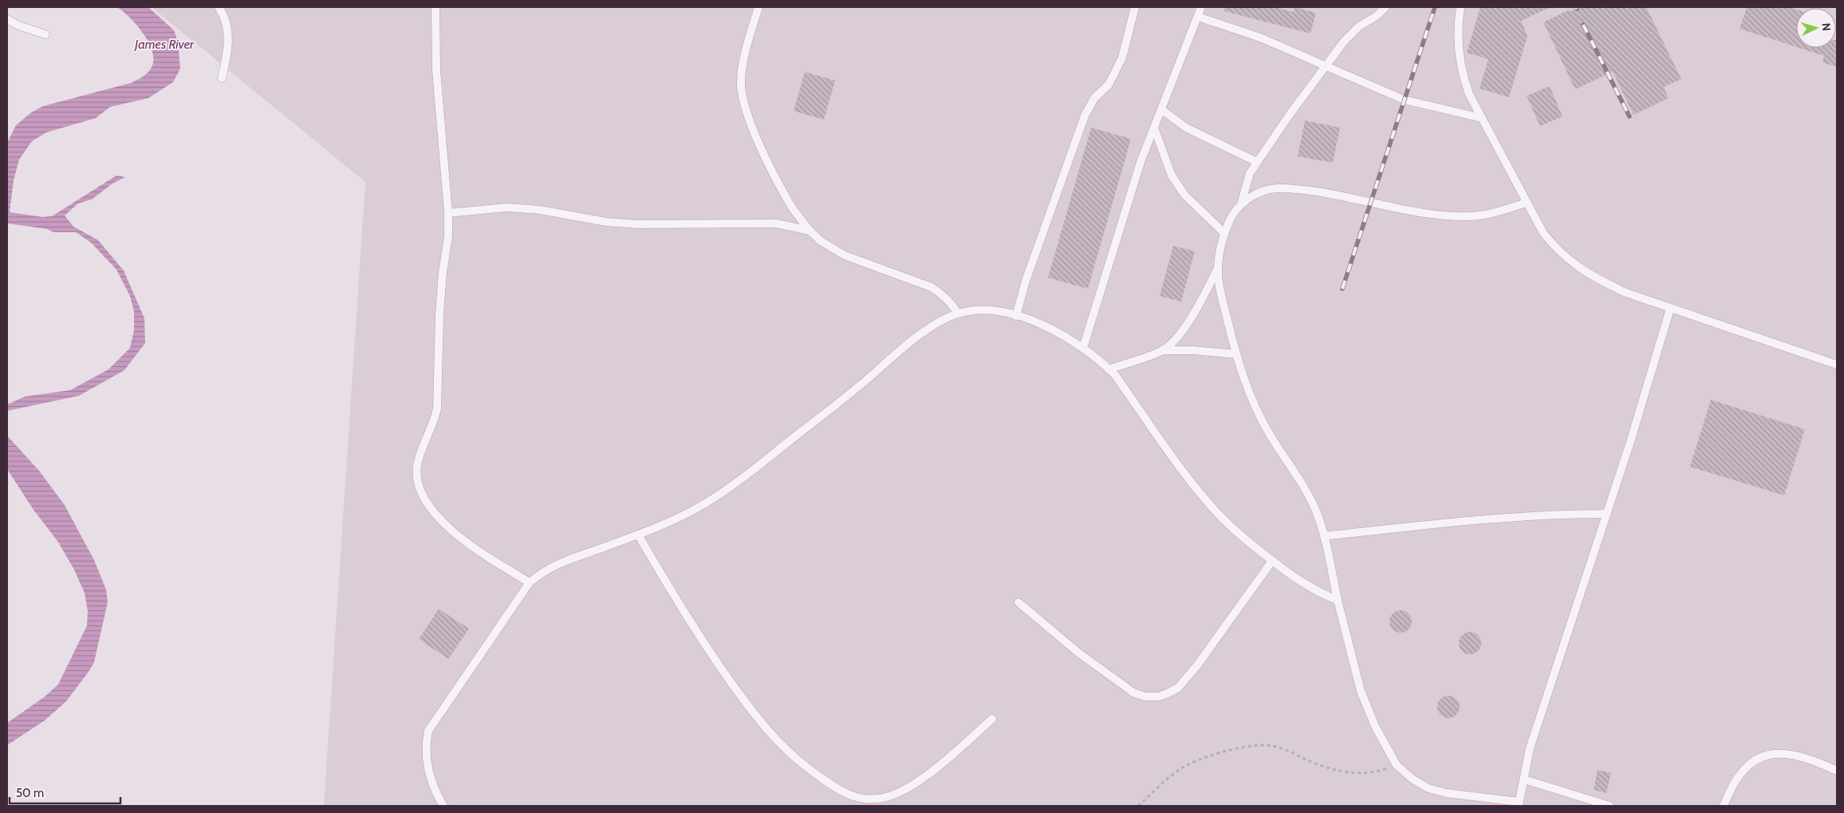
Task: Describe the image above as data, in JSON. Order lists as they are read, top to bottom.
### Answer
{
  "water": ["James River"],
  "scale_bar": "50 m",
  "north": "right"
}
